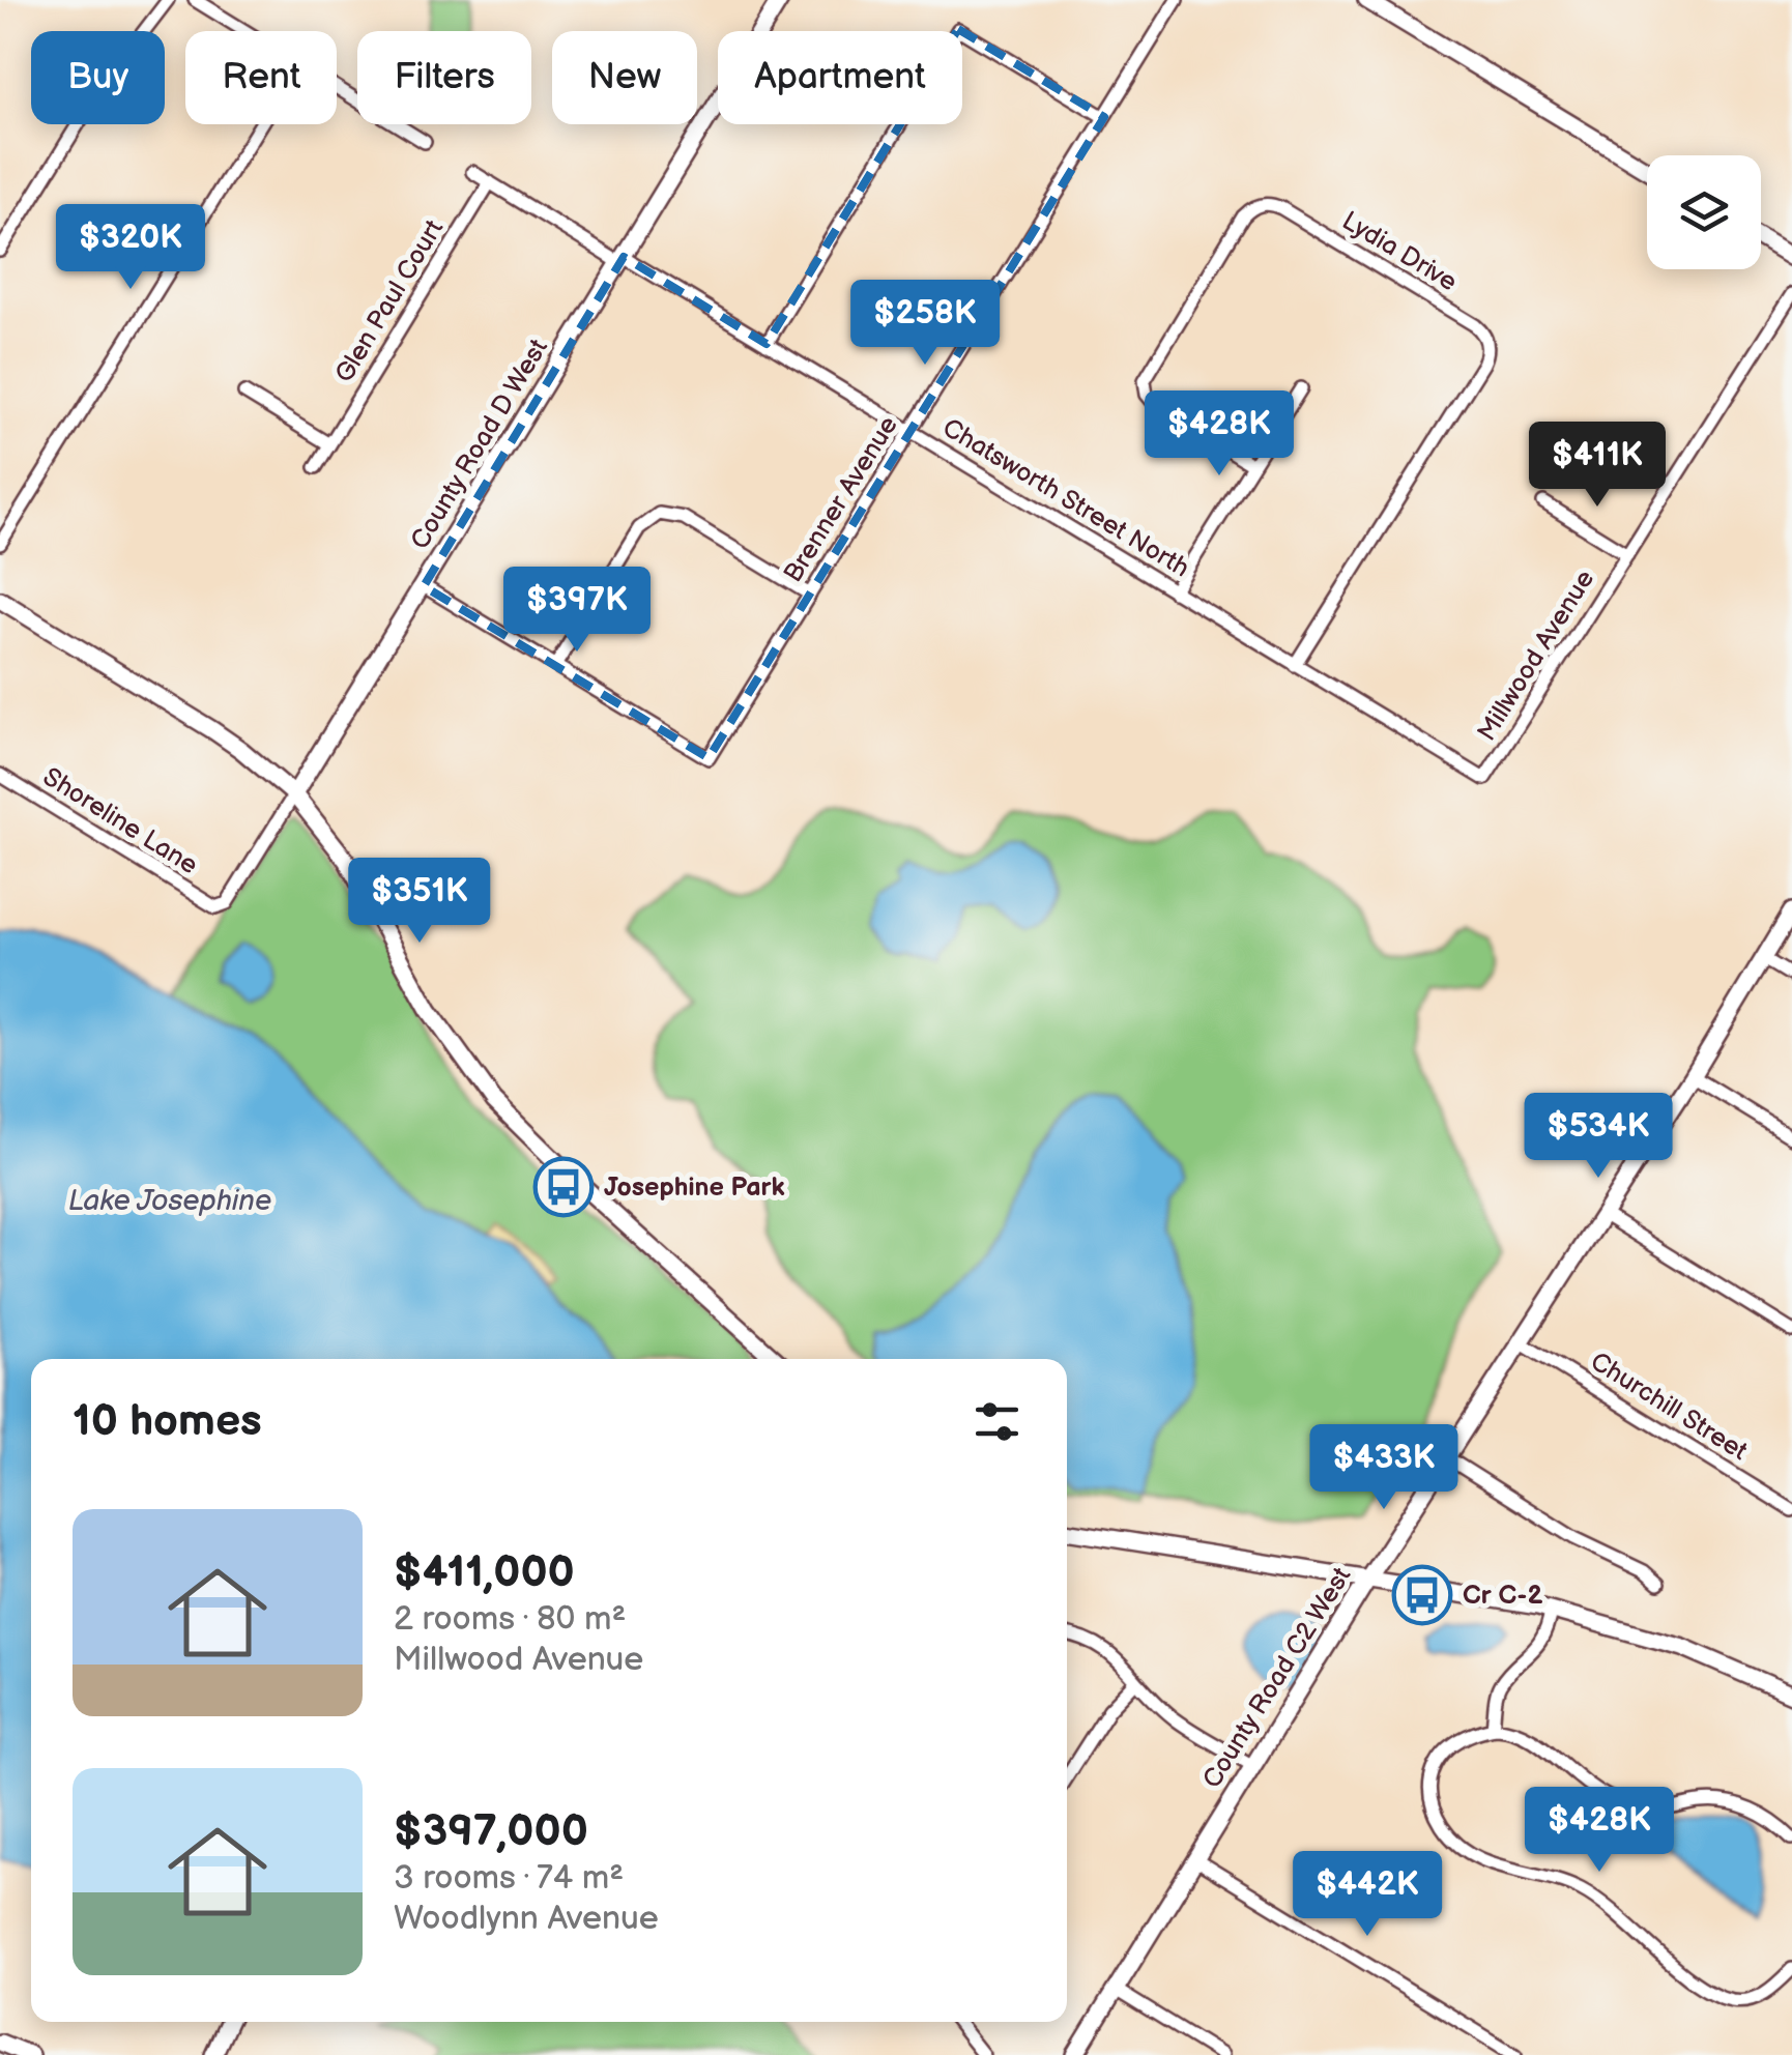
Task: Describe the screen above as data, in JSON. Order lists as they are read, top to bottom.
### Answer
{
  "streets": {
    "street": [
      "Lydia Drive",
      "Glen Paul Court",
      "County Road D West",
      "Chatsworth Street North",
      "Brenner Avenue",
      "Millwood Avenue",
      "Shoreline Lane",
      "Churchill Street",
      "County Road C2 West"
    ]
  },
  "crossings": [
    ["Lydia Drive", "Chatsworth Street North"],
    ["Glen Paul Court", "Chatsworth Street North"],
    ["County Road D West", "Chatsworth Street North"],
    ["County Road D West", "Shoreline Lane"],
    ["Chatsworth Street North", "Brenner Avenue"],
    ["Chatsworth Street North", "Millwood Avenue"],
    ["Churchill Street", "County Road C2 West"]
  ],
  "water": ["Lake Josephine"],
  "places": {
    "bus stop": ["Josephine Park", "Cr C-2"]
  },
  "page": {
    "chip": [
      "Buy",
      "Rent",
      "Filters",
      "New",
      "Apartment"
    ],
    "price": [
      "$320K",
      "$258K",
      "$428K",
      "$411K",
      "$397K",
      "$351K",
      "$534K",
      "$433K",
      "$428K",
      "$442K"
    ],
    "heading": "10 homes",
    "list": [
      {
        "name": "$411,000",
        "note": "2 rooms · 80 m² · Millwood Avenue"
      },
      {
        "name": "$397,000",
        "note": "3 rooms · 74 m² · Woodlynn Avenue"
      }
    ]
  }
}
